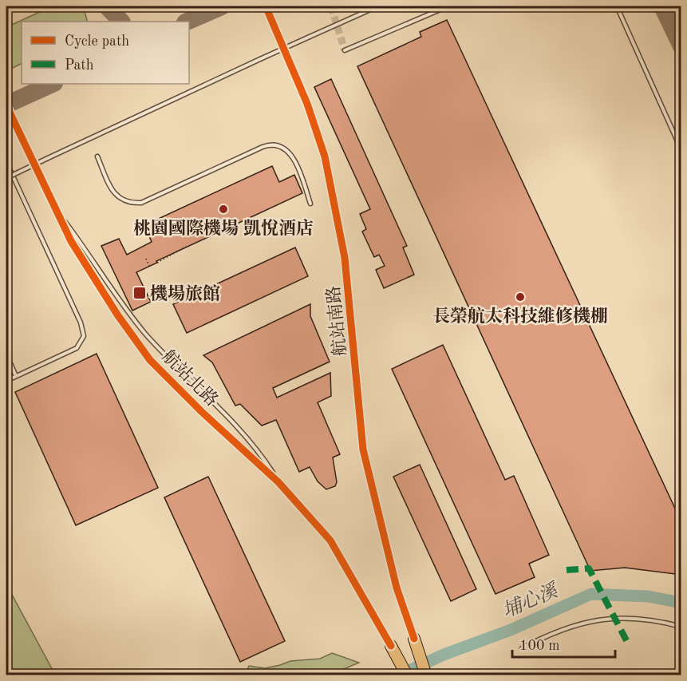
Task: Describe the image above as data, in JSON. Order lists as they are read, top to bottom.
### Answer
{
  "streets": {
    "street": ["航站南路", "航站北路"]
  },
  "water": ["埔心溪"],
  "places": {
    "other": ["桃園國際機場 凱悅酒店", "長榮航太科技維修機棚"],
    "transit": ["機場旅館"]
  },
  "legend": ["Cycle path", "Path"],
  "scale_bar": "100 m"
}
